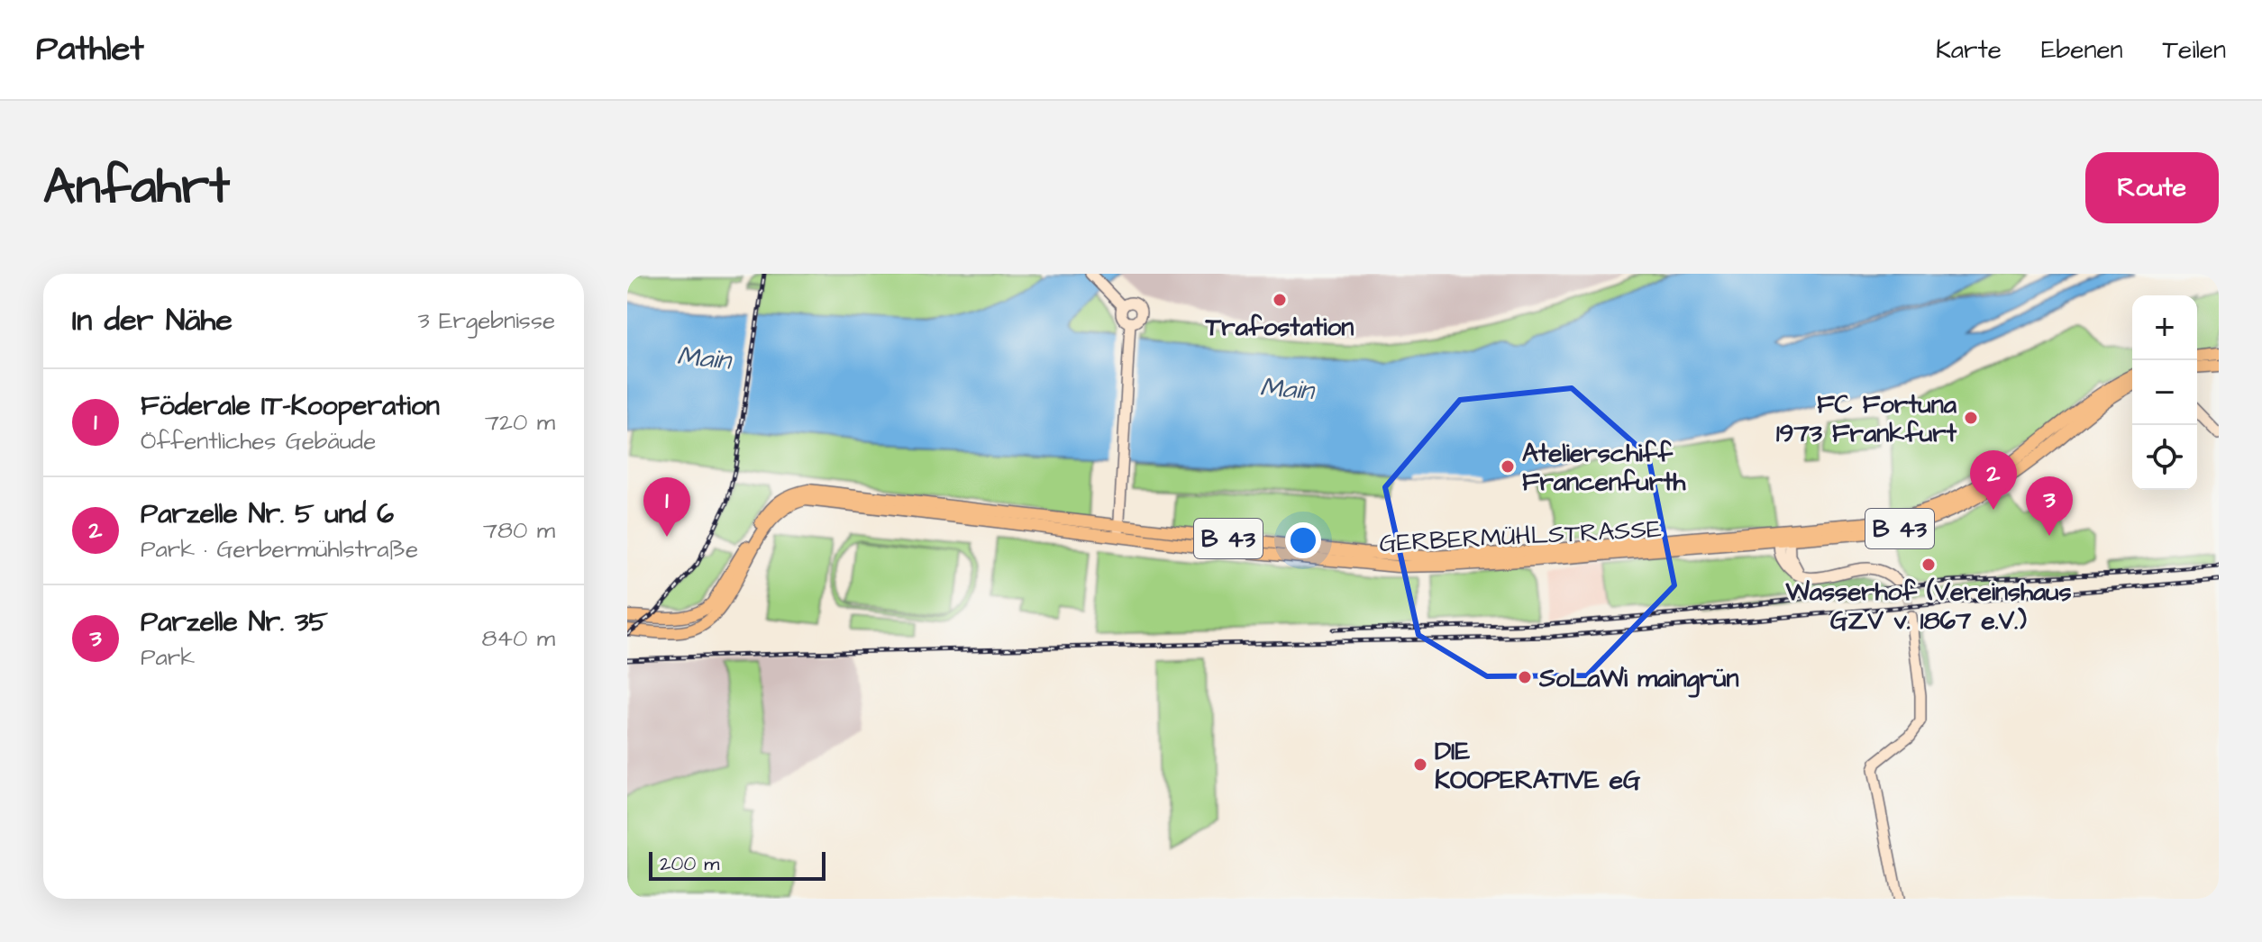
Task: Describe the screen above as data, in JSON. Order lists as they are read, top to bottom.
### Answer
{
  "streets": {
    "main road": ["B 43", "GERBERMÜHLSTRASSE"]
  },
  "water": ["Main"],
  "places": [
    "Trafostation",
    "FC Fortuna 1973 Frankfurt",
    "Atelierschiff Francenfurth",
    "Wasserhof (Vereinshaus GZV v. 1867 e.V.)",
    "SoLaWi maingrün",
    "DIE KOOPERATIVE eG"
  ],
  "scale_bar": "200 m",
  "page": {
    "header": "Pathlet",
    "nav": ["Karte", "Ebenen", "Teilen"],
    "title": "Anfahrt",
    "buttons": "Route",
    "heading": ["In der Nähe", "3 Ergebnisse"],
    "map_buttons": ["+", "−"],
    "list": [
      {
        "mark": "1",
        "name": "Föderale IT-Kooperation",
        "note": "Öffentliches Gebäude",
        "value": "720 m"
      },
      {
        "mark": "2",
        "name": "Parzelle Nr. 5 und 6",
        "note": "Park · Gerbermühlstraße",
        "value": "780 m"
      },
      {
        "mark": "3",
        "name": "Parzelle Nr. 35",
        "note": "Park",
        "value": "840 m"
      }
    ],
    "pins": ["2", "3", "1"],
    "scale": "200 m"
  }
}
